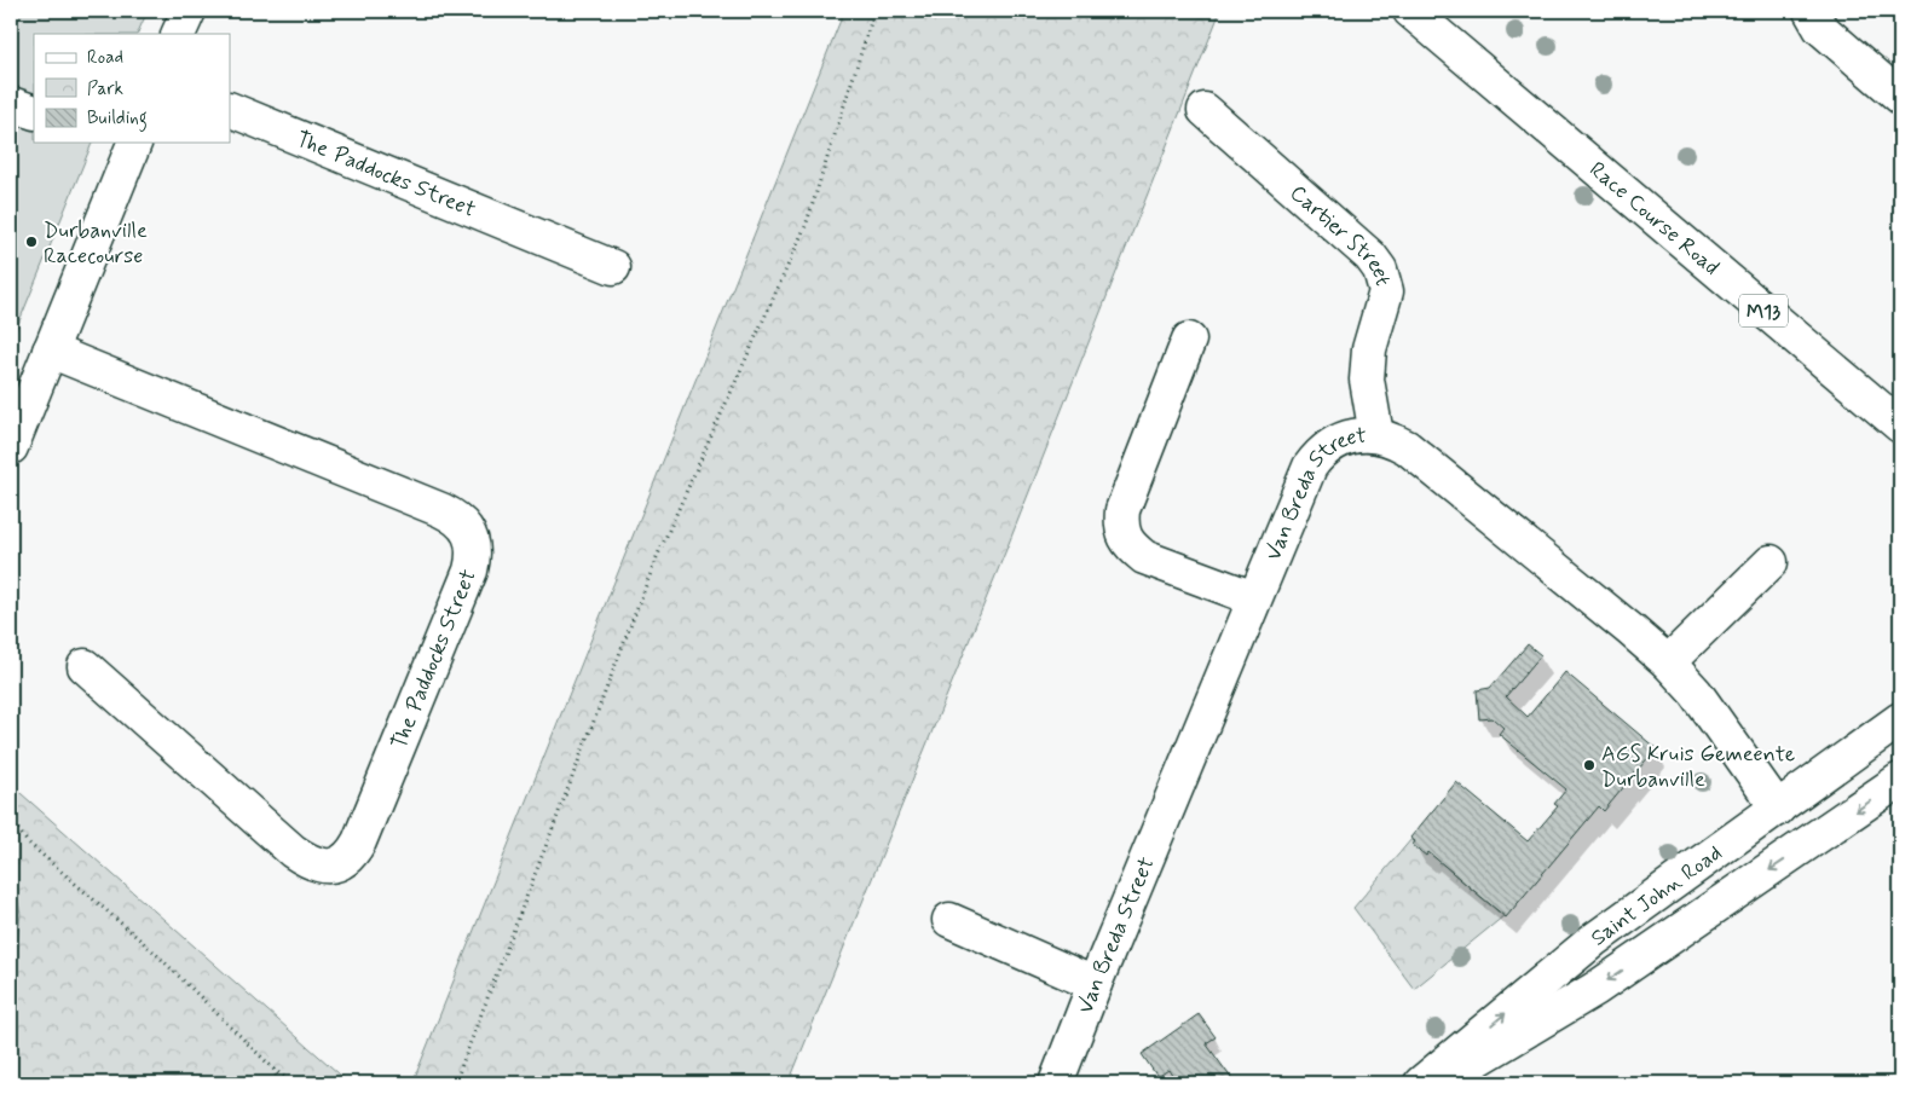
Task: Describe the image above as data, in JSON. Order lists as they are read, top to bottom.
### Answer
{
  "streets": {
    "street": [
      "The Paddocks Street",
      "Race Course Road",
      "Cartier Street",
      "M13",
      "Van Breda Street",
      "Saint John Road"
    ]
  },
  "crossings": [
    ["Cartier Street", "Van Breda Street"],
    ["Van Breda Street", "Saint John Road"]
  ],
  "places": ["Durbanville Racecourse", "AGS Kruis Gemeente Durbanville"],
  "legend": ["Road", "Park", "Building"]
}
